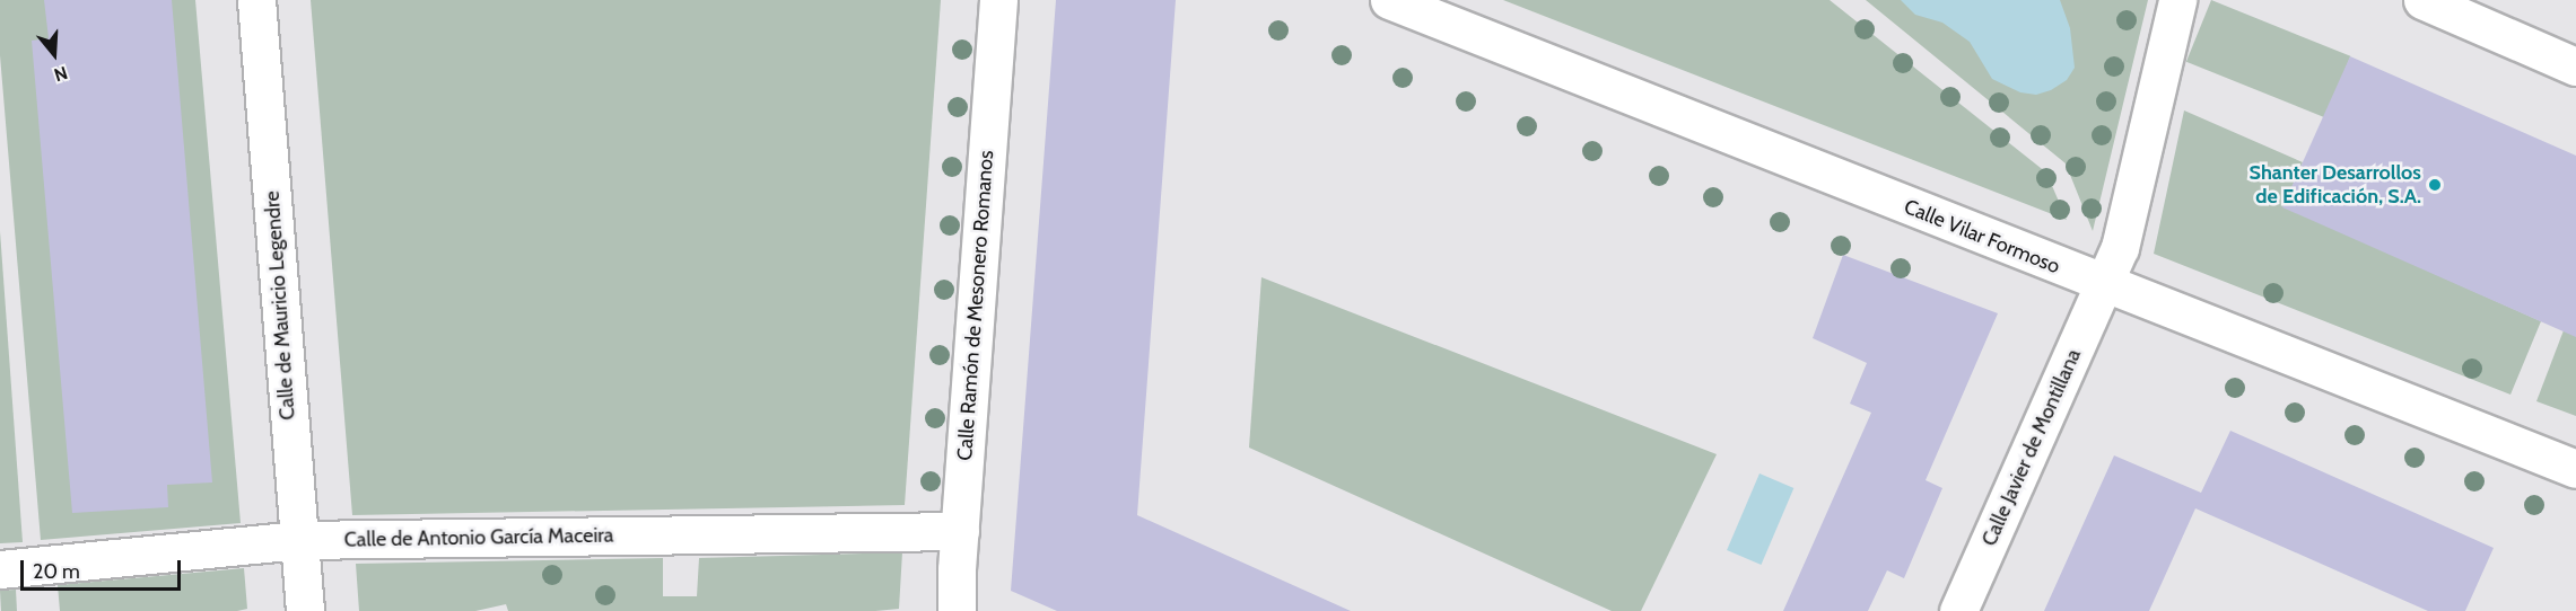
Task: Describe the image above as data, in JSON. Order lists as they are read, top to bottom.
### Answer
{
  "streets": {
    "street": [
      "Calle Vilar Formoso",
      "Calle de Mauricio Legendre",
      "Calle Ramón de Mesonero Romanos",
      "Calle Javier de Montillana",
      "Calle de Antonio García Maceira"
    ]
  },
  "crossings": [
    ["Calle Vilar Formoso", "Calle Javier de Montillana"],
    ["Calle de Mauricio Legendre", "Calle de Antonio García Maceira"],
    ["Calle Ramón de Mesonero Romanos", "Calle de Antonio García Maceira"]
  ],
  "places": ["Shanter Desarrollos de Edificación, S.A."],
  "scale_bar": "20 m",
  "north": "bottom"
}
